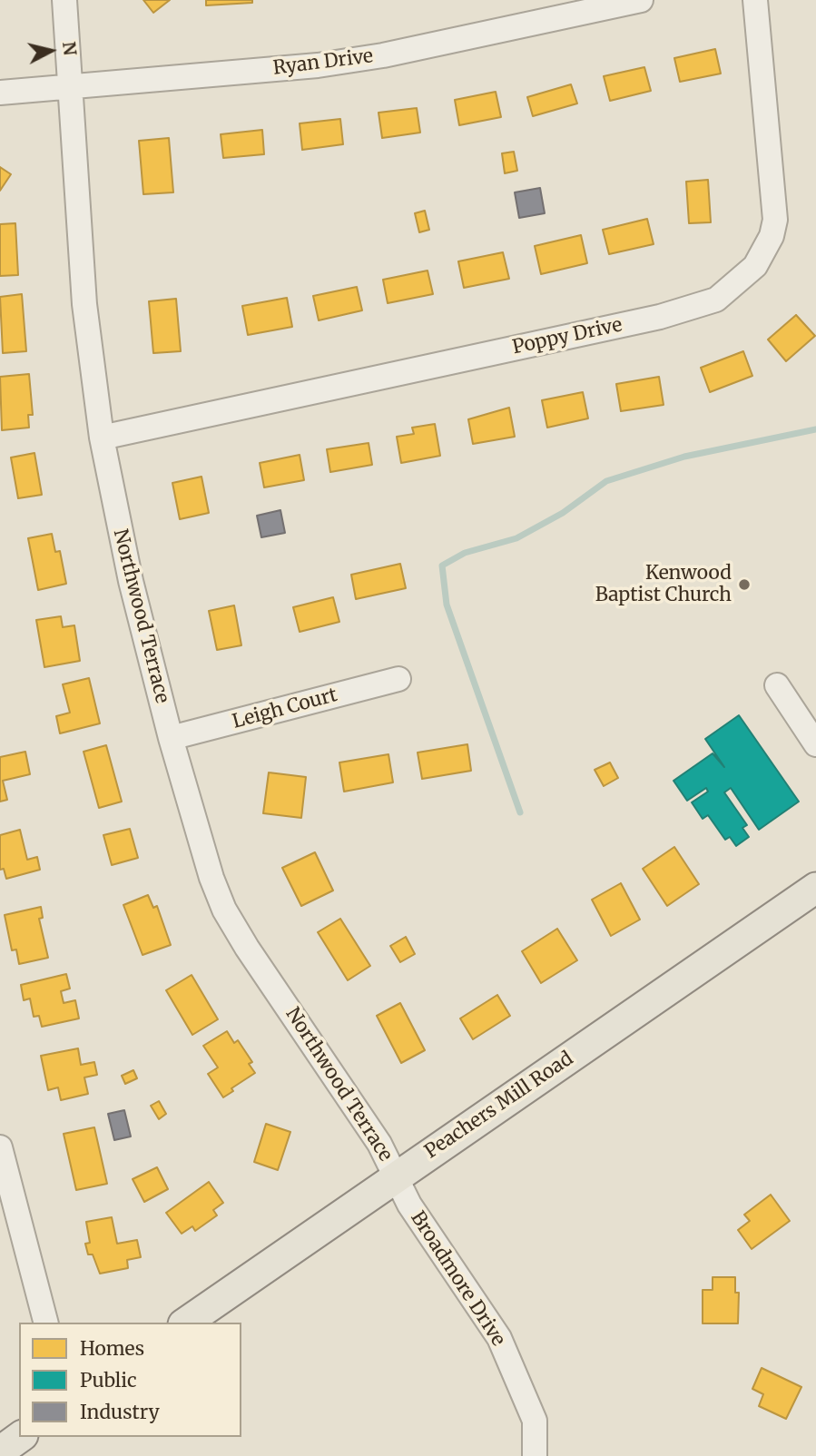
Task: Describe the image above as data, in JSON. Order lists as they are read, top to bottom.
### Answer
{
  "streets": {
    "main road": ["Peachers Mill Road"],
    "street": [
      "Ryan Drive",
      "Poppy Drive",
      "Northwood Terrace",
      "Leigh Court",
      "Broadmore Drive"
    ]
  },
  "crossings": [
    ["Ryan Drive", "Northwood Terrace"],
    ["Poppy Drive", "Northwood Terrace"],
    ["Northwood Terrace", "Leigh Court"],
    ["Northwood Terrace", "Peachers Mill Road"],
    ["Northwood Terrace", "Broadmore Drive"],
    ["Peachers Mill Road", "Broadmore Drive"]
  ],
  "places": ["Kenwood Baptist Church"],
  "legend": ["Homes", "Public", "Industry"],
  "north": "right"
}
